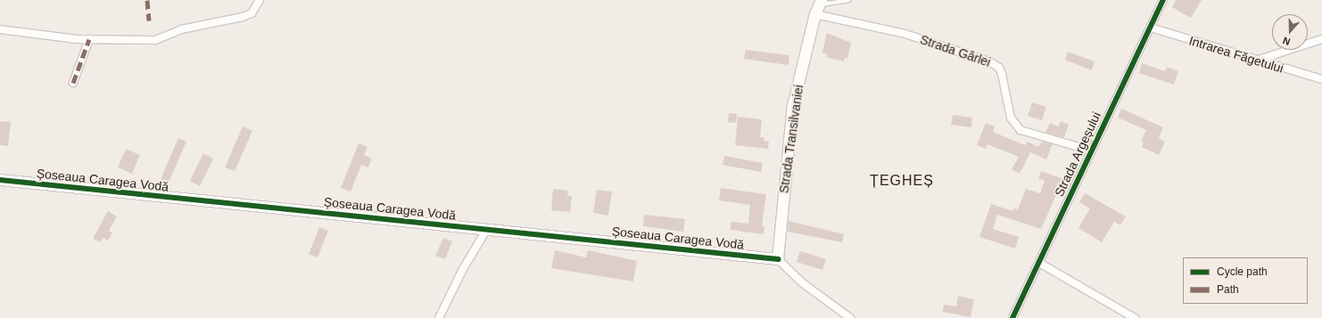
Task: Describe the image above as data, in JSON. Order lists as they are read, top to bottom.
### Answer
{
  "streets": {
    "street": [
      "Strada Gârlei",
      "Intrarea Făgetului",
      "Strada Transilvaniei",
      "Strada Argeșului",
      "Șoseaua Caragea Vodă"
    ]
  },
  "crossings": [
    ["Strada Gârlei", "Strada Transilvaniei"],
    ["Strada Gârlei", "Strada Argeșului"],
    ["Intrarea Făgetului", "Strada Argeșului"],
    ["Strada Transilvaniei", "Șoseaua Caragea Vodă"]
  ],
  "districts": ["ȚEGHEȘ"],
  "legend": ["Cycle path", "Path"],
  "north": "bottom"
}
